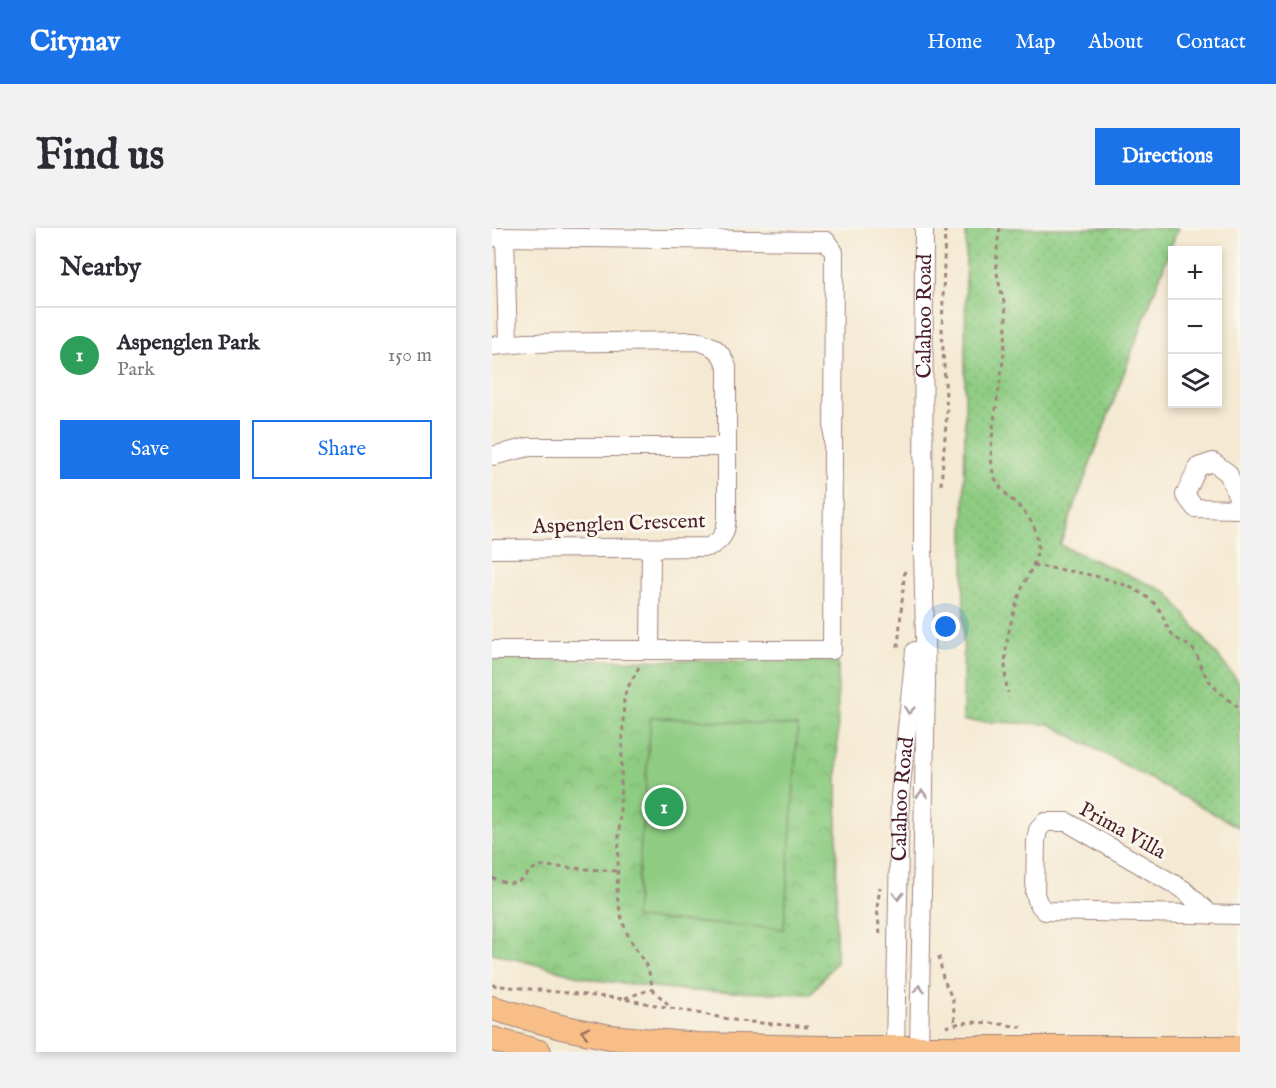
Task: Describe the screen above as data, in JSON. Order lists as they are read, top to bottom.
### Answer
{
  "streets": {
    "street": ["Calahoo Road", "Aspenglen Crescent", "Prima Villa"]
  },
  "page": {
    "header": "Citynav",
    "nav": [
      "Home",
      "Map",
      "About",
      "Contact"
    ],
    "buttons": [
      "Directions",
      ["Save", "Share"]
    ],
    "title": "Find us",
    "heading": "Nearby",
    "map_buttons": ["+", "−"],
    "list": [
      {
        "mark": "1",
        "name": "Aspenglen Park",
        "note": "Park",
        "value": "150 m"
      }
    ],
    "pins": "1"
  }
}
